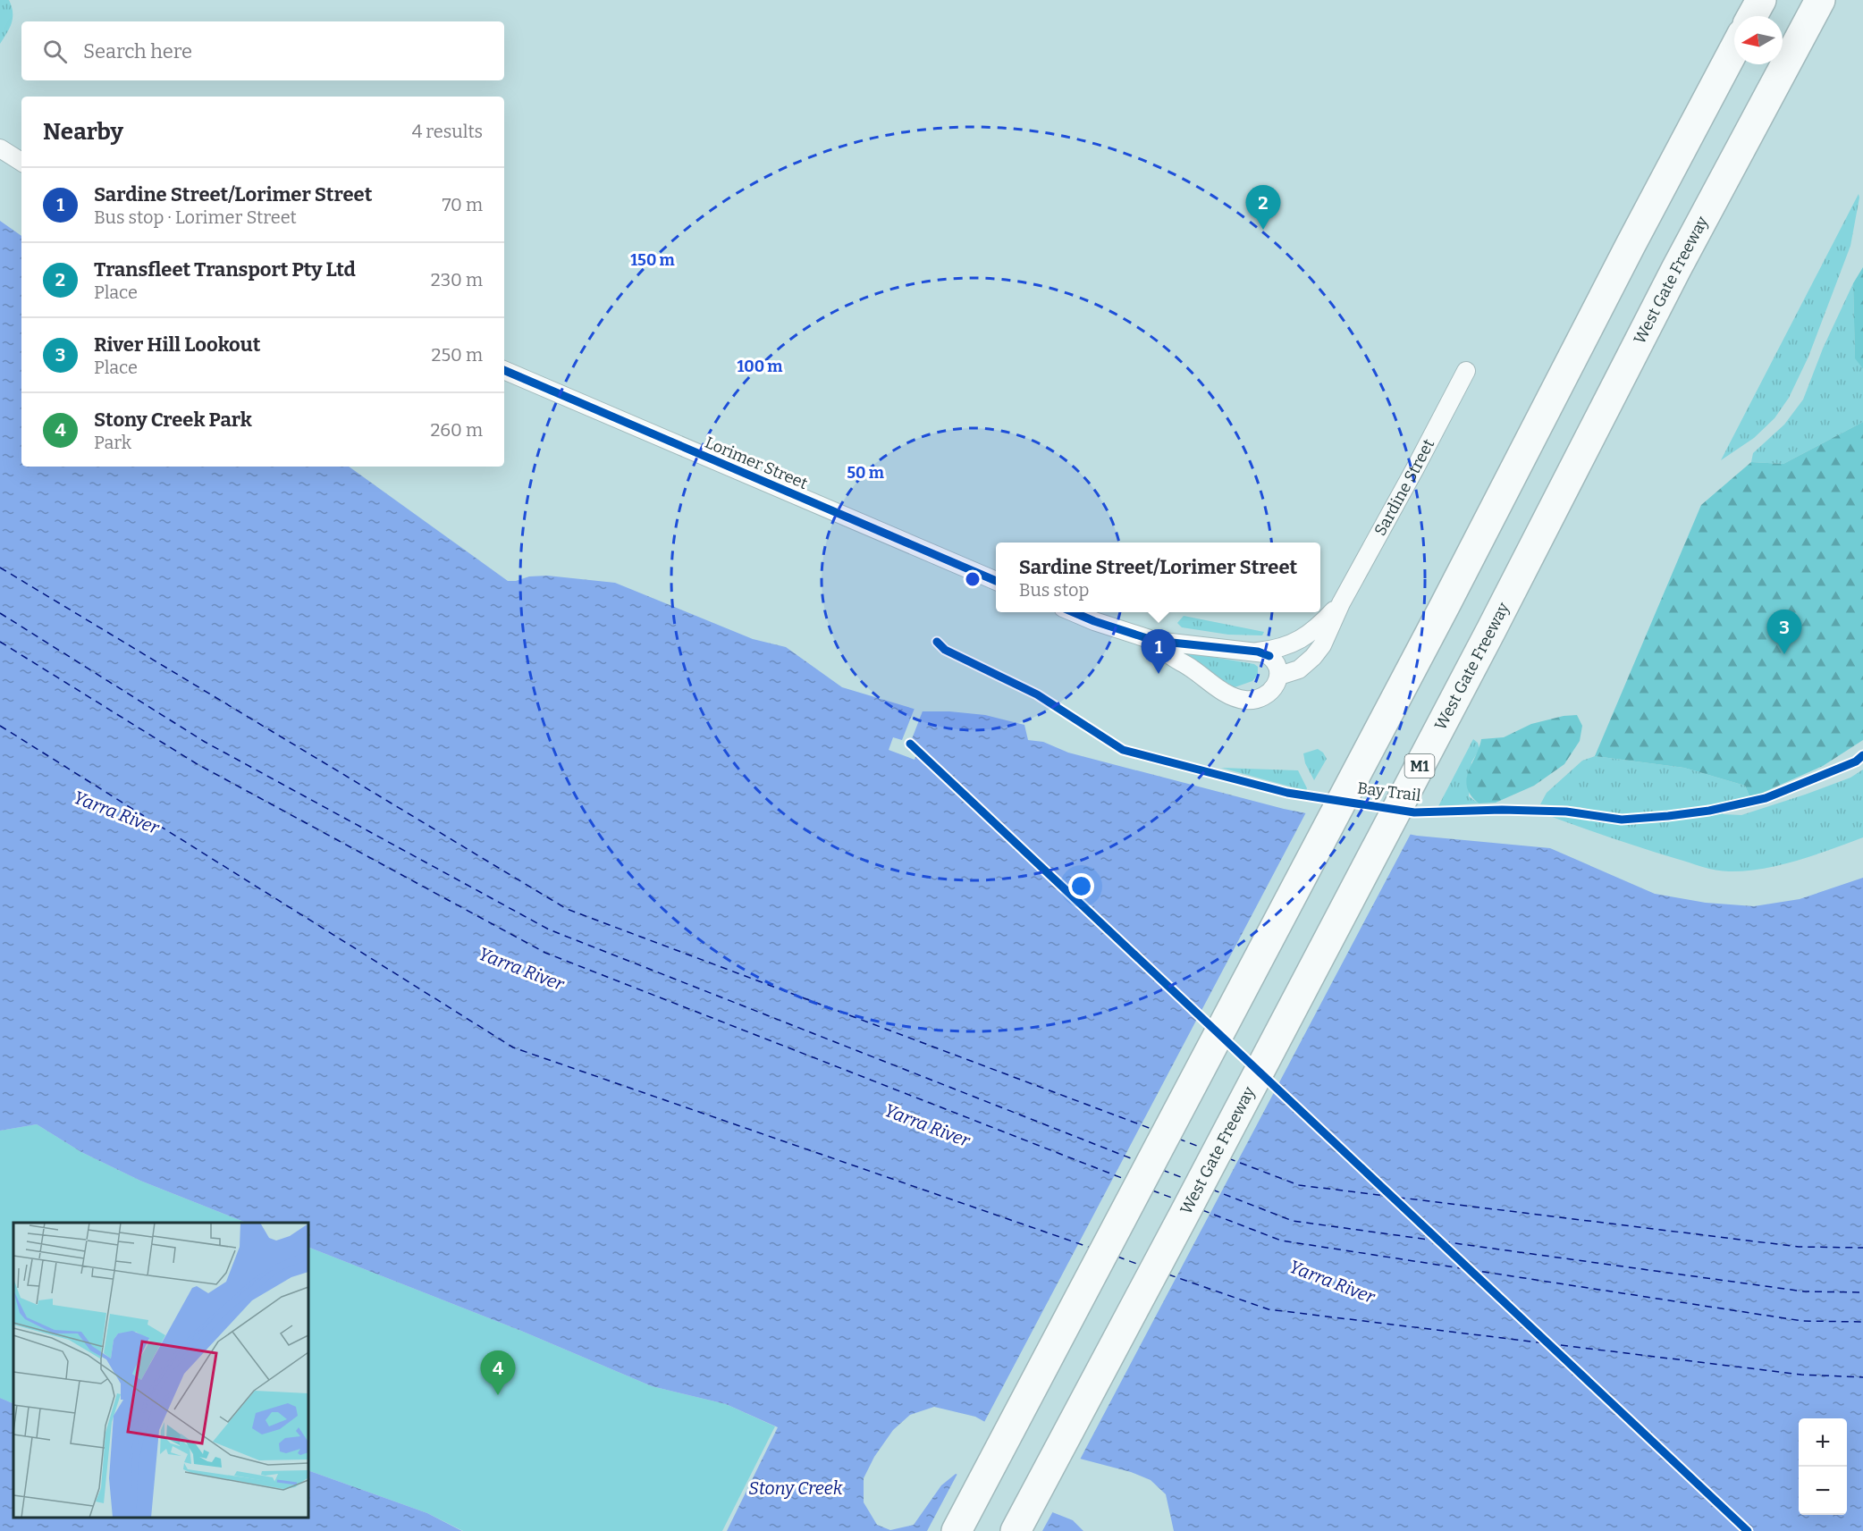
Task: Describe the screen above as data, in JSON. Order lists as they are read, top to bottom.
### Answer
{
  "streets": {
    "highway": ["West Gate Freeway", "M1"],
    "street": ["Lorimer Street", "Sardine Street"],
    "cycle path": ["Bay Trail"]
  },
  "water": ["Yarra River", "Stony Creek"],
  "north": "left",
  "page": {
    "search": "Search here",
    "heading": ["Nearby", "4 results"],
    "list": [
      {
        "mark": "1",
        "name": "Sardine Street/Lorimer Street",
        "note": "Bus stop · Lorimer Street",
        "value": "70 m"
      },
      {
        "mark": "2",
        "name": "Transfleet Transport Pty Ltd",
        "note": "Place",
        "value": "230 m"
      },
      {
        "mark": "3",
        "name": "River Hill Lookout",
        "note": "Place",
        "value": "250 m"
      },
      {
        "mark": "4",
        "name": "Stony Creek Park",
        "note": "Park",
        "value": "260 m"
      }
    ],
    "pins": [
      "2",
      "3",
      "1",
      "4"
    ],
    "popup": ["Sardine Street/Lorimer Street", "Bus stop"],
    "map_buttons": ["+", "−"]
  },
  "rings": ["150 m", "100 m", "50 m"]
}
